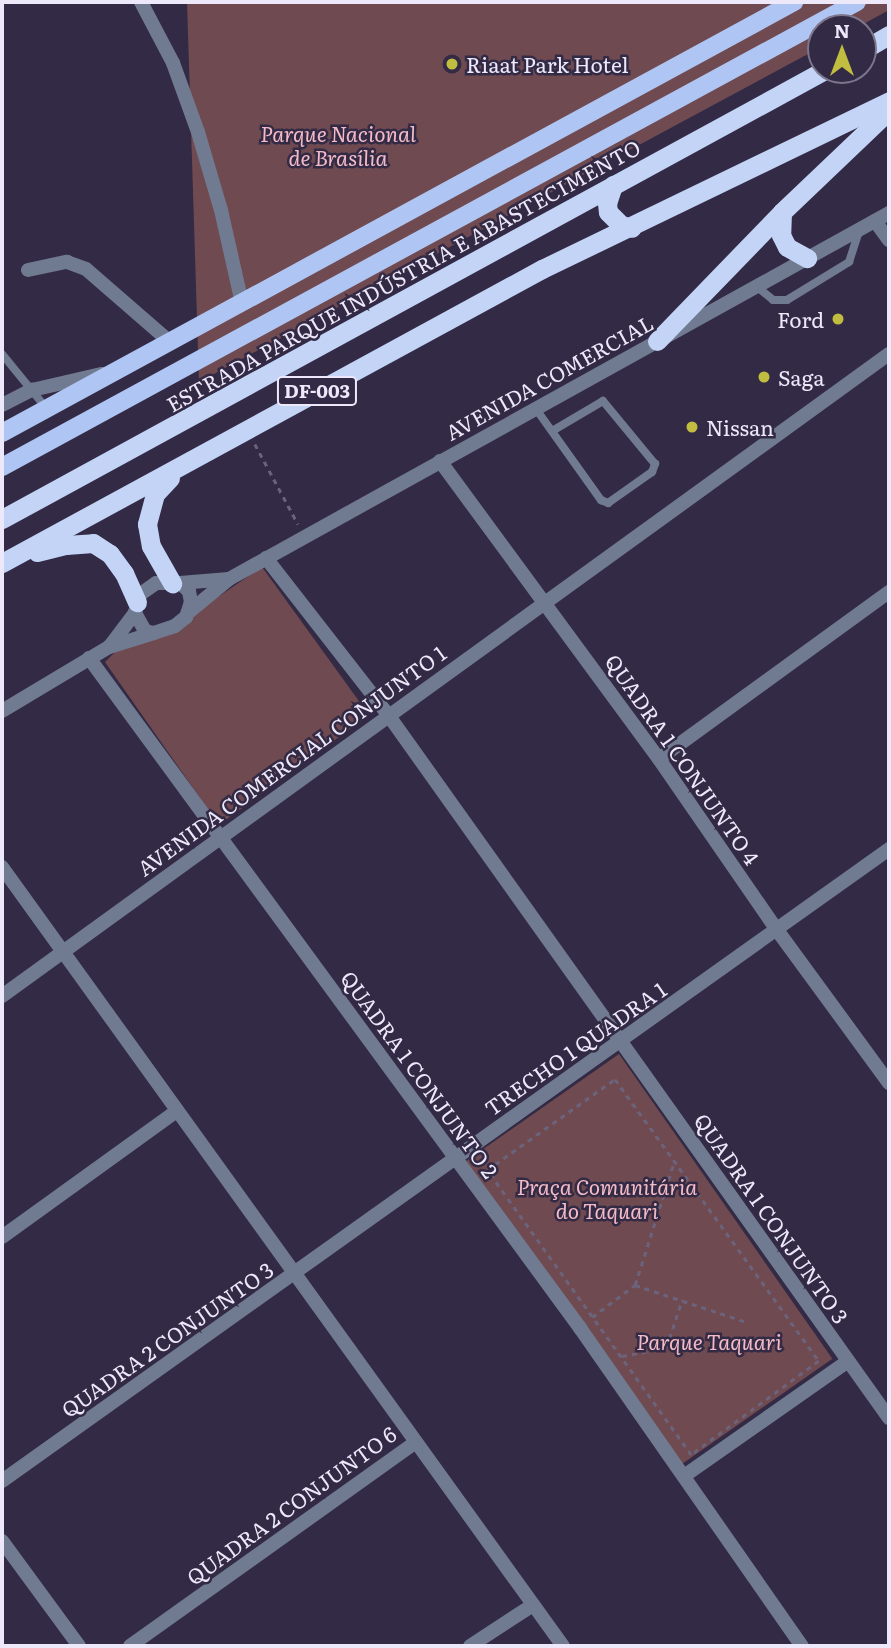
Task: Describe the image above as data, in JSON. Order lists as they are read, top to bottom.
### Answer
{
  "streets": {
    "highway": ["ESTRADA PARQUE INDÚSTRIA E ABASTECIMENTO", "DF-003"],
    "street": [
      "AVENIDA COMERCIAL",
      "QUADRA 1 CONJUNTO 4",
      "AVENIDA COMERCIAL CONJUNTO 1",
      "TRECHO 1 QUADRA 1",
      "QUADRA 1 CONJUNTO 2",
      "QUADRA 1 CONJUNTO 3",
      "QUADRA 2 CONJUNTO 3",
      "QUADRA 2 CONJUNTO 6"
    ]
  },
  "crossings": [
    ["AVENIDA COMERCIAL", "DF-003"],
    ["AVENIDA COMERCIAL", "QUADRA 1 CONJUNTO 4"],
    ["AVENIDA COMERCIAL", "QUADRA 1 CONJUNTO 3"],
    ["DF-003", "QUADRA 1 CONJUNTO 3"],
    ["QUADRA 1 CONJUNTO 4", "AVENIDA COMERCIAL CONJUNTO 1"],
    ["QUADRA 1 CONJUNTO 4", "TRECHO 1 QUADRA 1"],
    ["AVENIDA COMERCIAL CONJUNTO 1", "QUADRA 1 CONJUNTO 2"],
    ["AVENIDA COMERCIAL CONJUNTO 1", "QUADRA 1 CONJUNTO 3"],
    ["AVENIDA COMERCIAL CONJUNTO 1", "QUADRA 2 CONJUNTO 3"],
    ["TRECHO 1 QUADRA 1", "QUADRA 1 CONJUNTO 2"],
    ["TRECHO 1 QUADRA 1", "QUADRA 1 CONJUNTO 3"],
    ["TRECHO 1 QUADRA 1", "QUADRA 2 CONJUNTO 3"]
  ],
  "parks": ["Parque Nacional de Brasília", "Praça Comunitária do Taquari", "Parque Taquari"],
  "places": [
    "Riaat Park Hotel",
    "Ford",
    "Saga",
    "Nissan"
  ],
  "north": "top"
}
